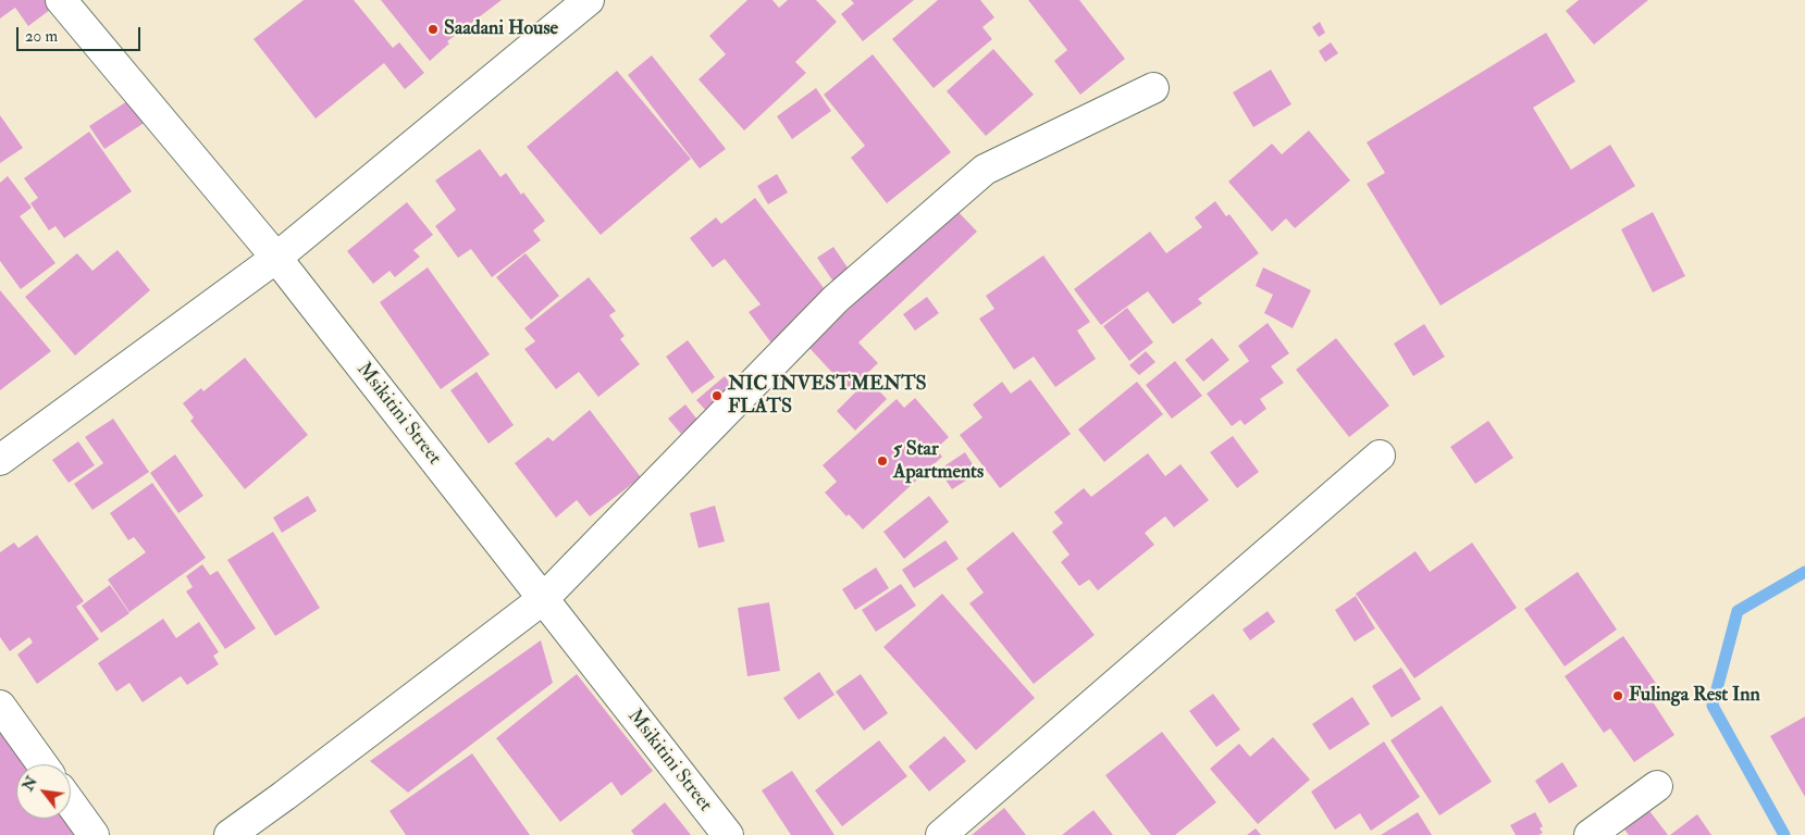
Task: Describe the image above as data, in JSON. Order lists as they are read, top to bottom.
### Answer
{
  "streets": {
    "street": ["Msikitini Street"]
  },
  "places": [
    "Saadani House",
    "NIC INVESTMENTS FLATS",
    "5 Star Apartments",
    "Fulinga Rest Inn"
  ],
  "scale_bar": "20 m",
  "north": "top left"
}
